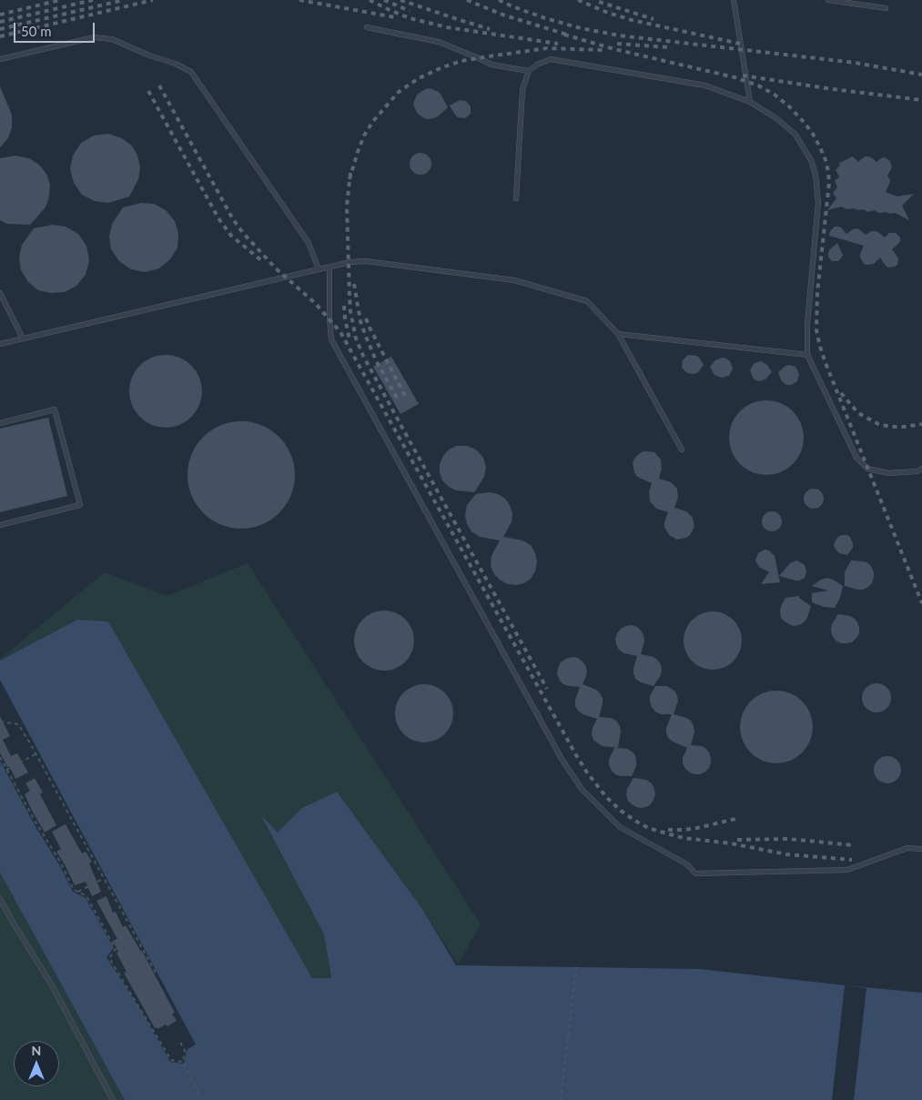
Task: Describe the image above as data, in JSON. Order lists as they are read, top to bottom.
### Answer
{
  "scale_bar": "50 m",
  "north": "top"
}
